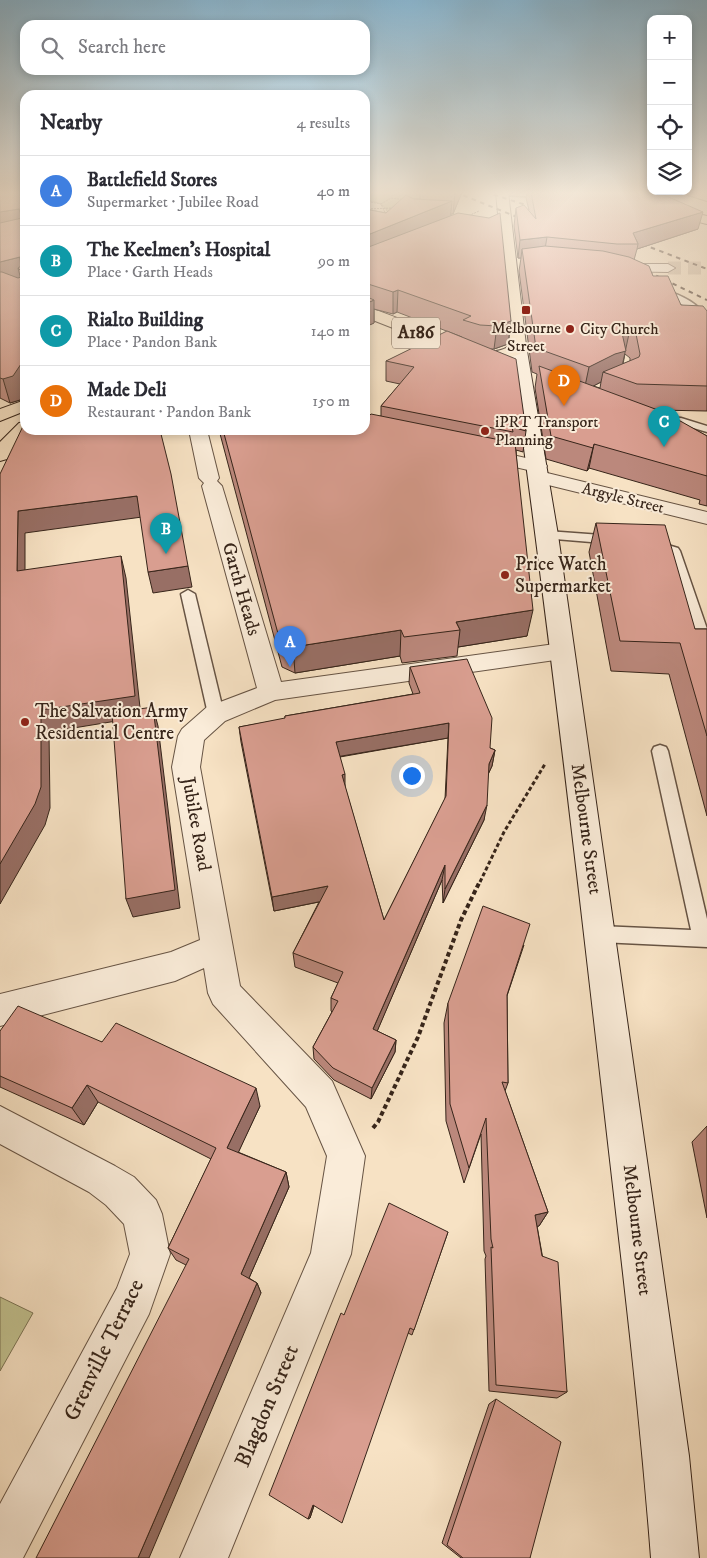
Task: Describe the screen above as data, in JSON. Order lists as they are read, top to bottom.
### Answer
{
  "streets": {
    "main road": ["A186", "Melbourne Street"],
    "street": [
      "Argyle Street",
      "Garth Heads",
      "Jubilee Road",
      "Grenville Terrace",
      "Blagdon Street"
    ]
  },
  "crossings": [
    ["A186", "Melbourne Street"],
    ["Argyle Street", "Melbourne Street"],
    ["Garth Heads", "Jubilee Road"],
    ["Jubilee Road", "Melbourne Street"],
    ["Jubilee Road", "Blagdon Street"]
  ],
  "places": {
    "transit": ["Melbourne Street"],
    "other": [
      "City Church",
      "iPRT Transport Planning",
      "Price Watch Supermarket",
      "The Salvation Army Residential Centre"
    ]
  },
  "page": {
    "map_buttons": ["+", "−"],
    "search": "Search here",
    "heading": ["Nearby", "4 results"],
    "list": [
      {
        "mark": "A",
        "name": "Battlefield Stores",
        "note": "Supermarket · Jubilee Road",
        "value": "40 m"
      },
      {
        "mark": "B",
        "name": "The Keelmen's Hospital",
        "note": "Place · Garth Heads",
        "value": "90 m"
      },
      {
        "mark": "C",
        "name": "Rialto Building",
        "note": "Place · Pandon Bank",
        "value": "140 m"
      },
      {
        "mark": "D",
        "name": "Made Deli",
        "note": "Restaurant · Pandon Bank",
        "value": "150 m"
      }
    ],
    "pins": [
      "D",
      "C",
      "B",
      "A"
    ]
  }
}
